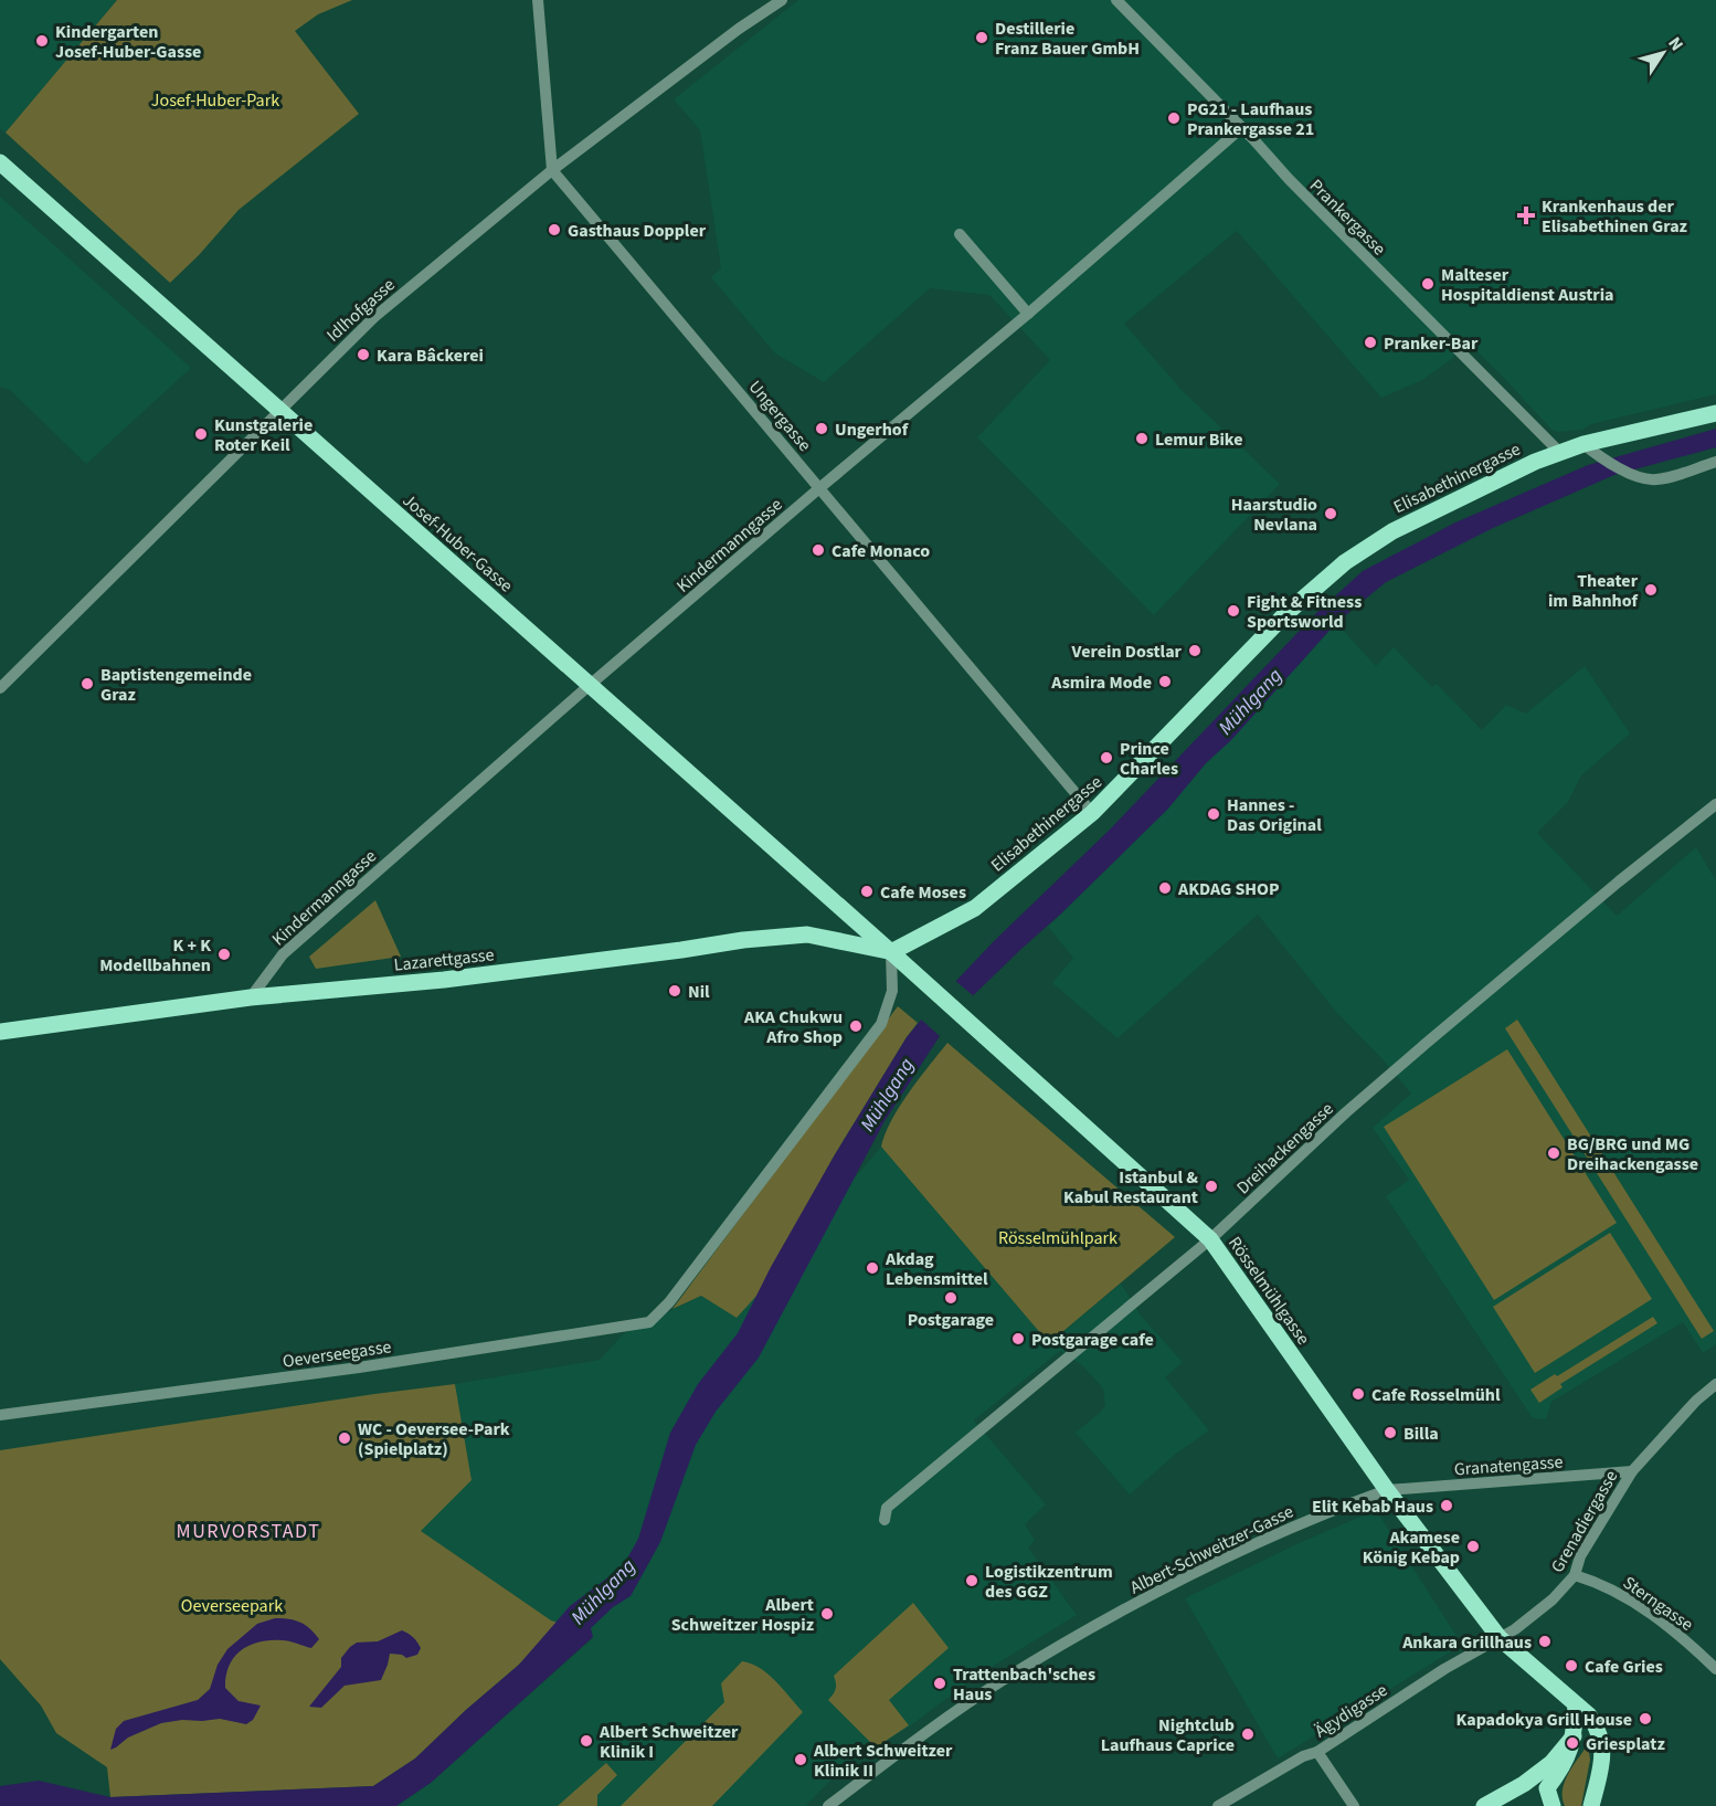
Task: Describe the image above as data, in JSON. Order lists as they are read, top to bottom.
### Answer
{
  "streets": {
    "main road": [
      "Elisabethinergasse",
      "Josef-Huber-Gasse",
      "Lazarettgasse",
      "Rösselmühlgasse"
    ],
    "street": [
      "Prankergasse",
      "Idlhofgasse",
      "Ungergasse",
      "Kindermanngasse",
      "Dreihackengasse",
      "Oeverseegasse",
      "Granatengasse",
      "Grenadiergasse",
      "Albert-Schweitzer-Gasse",
      "Sterngasse",
      "Ägydigasse"
    ]
  },
  "crossings": [
    ["Prankergasse", "Elisabethinergasse"],
    ["Prankergasse", "Kindermanngasse"],
    ["Idlhofgasse", "Ungergasse"],
    ["Idlhofgasse", "Josef-Huber-Gasse"],
    ["Ungergasse", "Elisabethinergasse"],
    ["Ungergasse", "Kindermanngasse"],
    ["Elisabethinergasse", "Josef-Huber-Gasse"],
    ["Elisabethinergasse", "Lazarettgasse"],
    ["Elisabethinergasse", "Rösselmühlgasse"],
    ["Elisabethinergasse", "Oeverseegasse"],
    ["Josef-Huber-Gasse", "Kindermanngasse"],
    ["Josef-Huber-Gasse", "Lazarettgasse"],
    ["Josef-Huber-Gasse", "Rösselmühlgasse"],
    ["Josef-Huber-Gasse", "Oeverseegasse"],
    ["Kindermanngasse", "Lazarettgasse"],
    ["Lazarettgasse", "Rösselmühlgasse"],
    ["Lazarettgasse", "Oeverseegasse"],
    ["Dreihackengasse", "Rösselmühlgasse"],
    ["Rösselmühlgasse", "Oeverseegasse"],
    ["Rösselmühlgasse", "Granatengasse"],
    ["Rösselmühlgasse", "Grenadiergasse"],
    ["Rösselmühlgasse", "Albert-Schweitzer-Gasse"],
    ["Rösselmühlgasse", "Ägydigasse"],
    ["Granatengasse", "Grenadiergasse"],
    ["Granatengasse", "Albert-Schweitzer-Gasse"],
    ["Grenadiergasse", "Sterngasse"],
    ["Grenadiergasse", "Ägydigasse"]
  ],
  "districts": ["MURVORSTADT"],
  "water": ["Mühlgang"],
  "parks": ["Josef-Huber-Park", "Rösselmühlpark", "Oeverseepark"],
  "places": {
    "other": [
      "Destillerie Franz Bauer GmbH",
      "Kindergarten Josef-Huber-Gasse",
      "PG21 - Laufhaus Prankergasse 21",
      "Gasthaus Doppler",
      "Malteser Hospitaldienst Austria",
      "Pranker-Bar",
      "Kara Bâckerei",
      "Ungerhof",
      "Kunstgalerie Roter Keil",
      "Lemur Bike",
      "Haarstudio Nevlana",
      "Cafe Monaco",
      "Theater im Bahnhof",
      "Fight & Fitness Sportsworld",
      "Verein Dostlar",
      "Asmira Mode",
      "Baptistengemeinde Graz",
      "Prince Charles",
      "Hannes - Das Original",
      "AKDAG SHOP",
      "Cafe Moses",
      "K + K Modellbahnen",
      "Nil",
      "AKA Chukwu Afro Shop",
      "BG/BRG und MG Dreihackengasse",
      "Istanbul & Kabul Restaurant",
      "Akdag Lebensmittel",
      "Postgarage",
      "Postgarage cafe",
      "Cafe Rosselmühl",
      "Billa",
      "WC - Oeversee-Park (Spielplatz)",
      "Elit Kebab Haus",
      "Akamese König Kebap",
      "Logistikzentrum des GGZ",
      "Albert Schweitzer Hospiz",
      "Ankara Grillhaus",
      "Cafe Gries",
      "Trattenbach'sches Haus",
      "Kapadokya Grill House",
      "Nightclub Laufhaus Caprice",
      "Albert Schweitzer Klinik I",
      "Griesplatz",
      "Albert Schweitzer Klinik II"
    ],
    "health": ["Krankenhaus der Elisabethinen Graz"]
  },
  "north": "top right"
}
